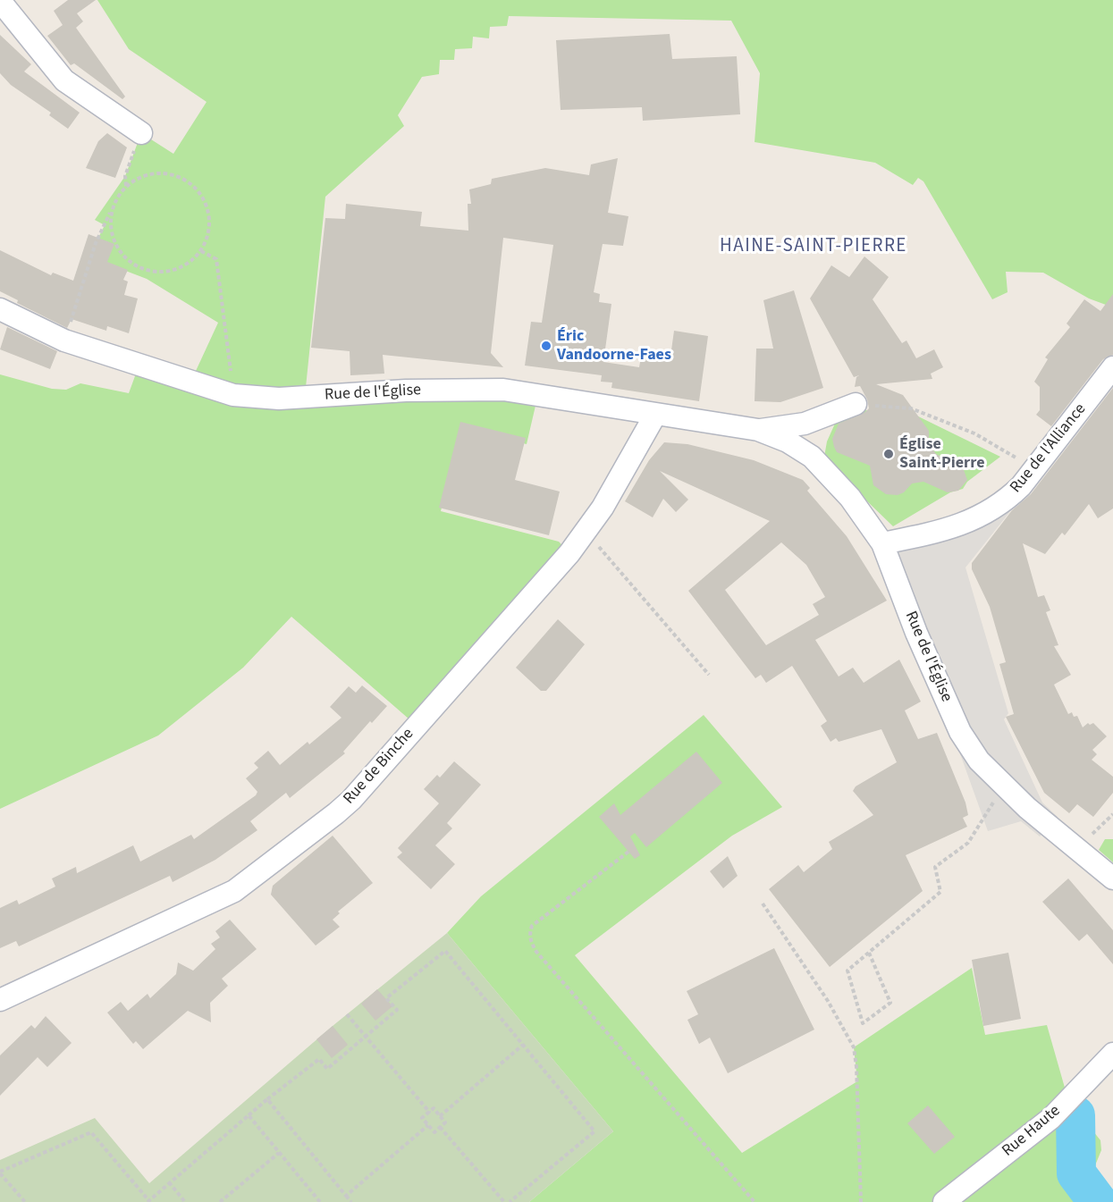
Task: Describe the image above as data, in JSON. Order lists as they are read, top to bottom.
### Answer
{
  "streets": {
    "street": [
      "Rue de l'Église",
      "Rue de l'Alliance",
      "Rue de Binche",
      "Rue Haute"
    ]
  },
  "crossings": [
    ["Rue de l'Église", "Rue de l'Alliance"],
    ["Rue de l'Église", "Rue de Binche"]
  ],
  "districts": ["HAINE-SAINT-PIERRE"],
  "places": ["Éric Vandoorne-Faes", "Église Saint-Pierre"]
}
